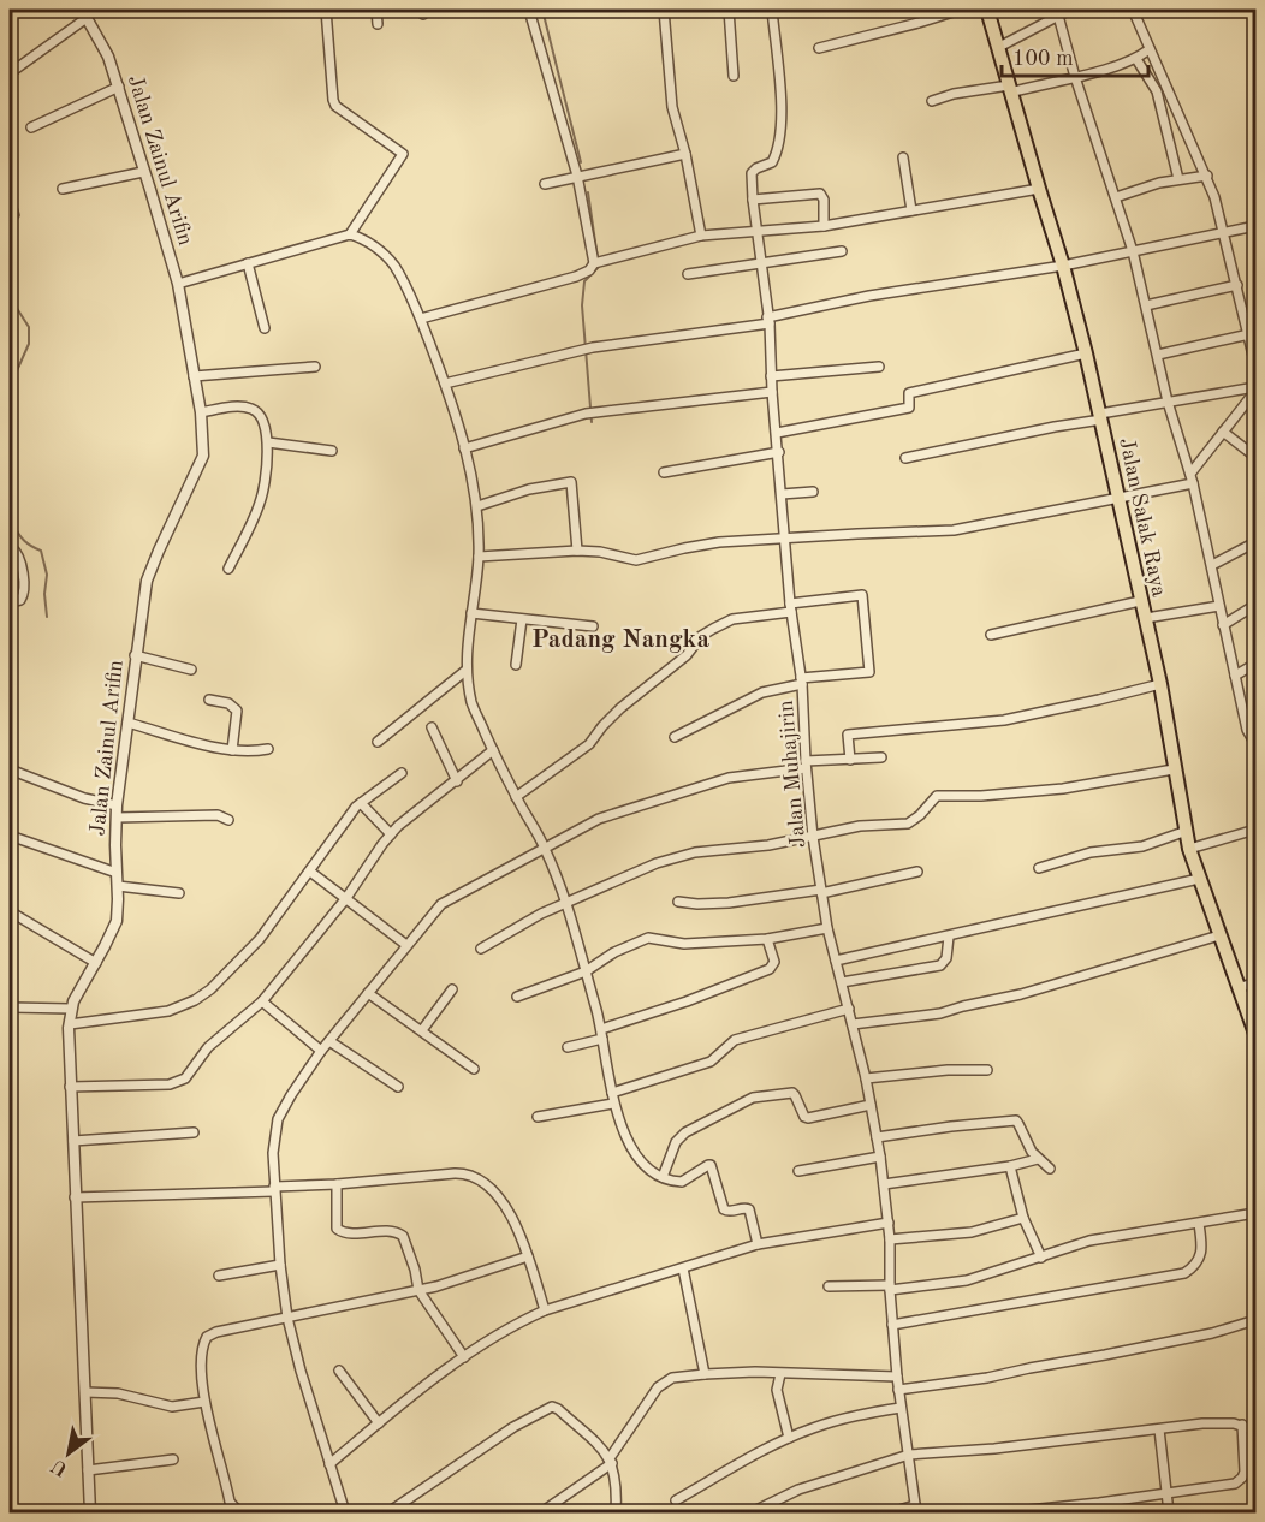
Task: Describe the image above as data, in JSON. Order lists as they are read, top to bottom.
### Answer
{
  "streets": {
    "main road": ["Jalan Salak Raya"],
    "street": ["Jalan Zainul Arifin", "Jalan Muhajirin"]
  },
  "districts": ["Padang Nangka"],
  "scale_bar": "100 m",
  "north": "bottom left"
}
